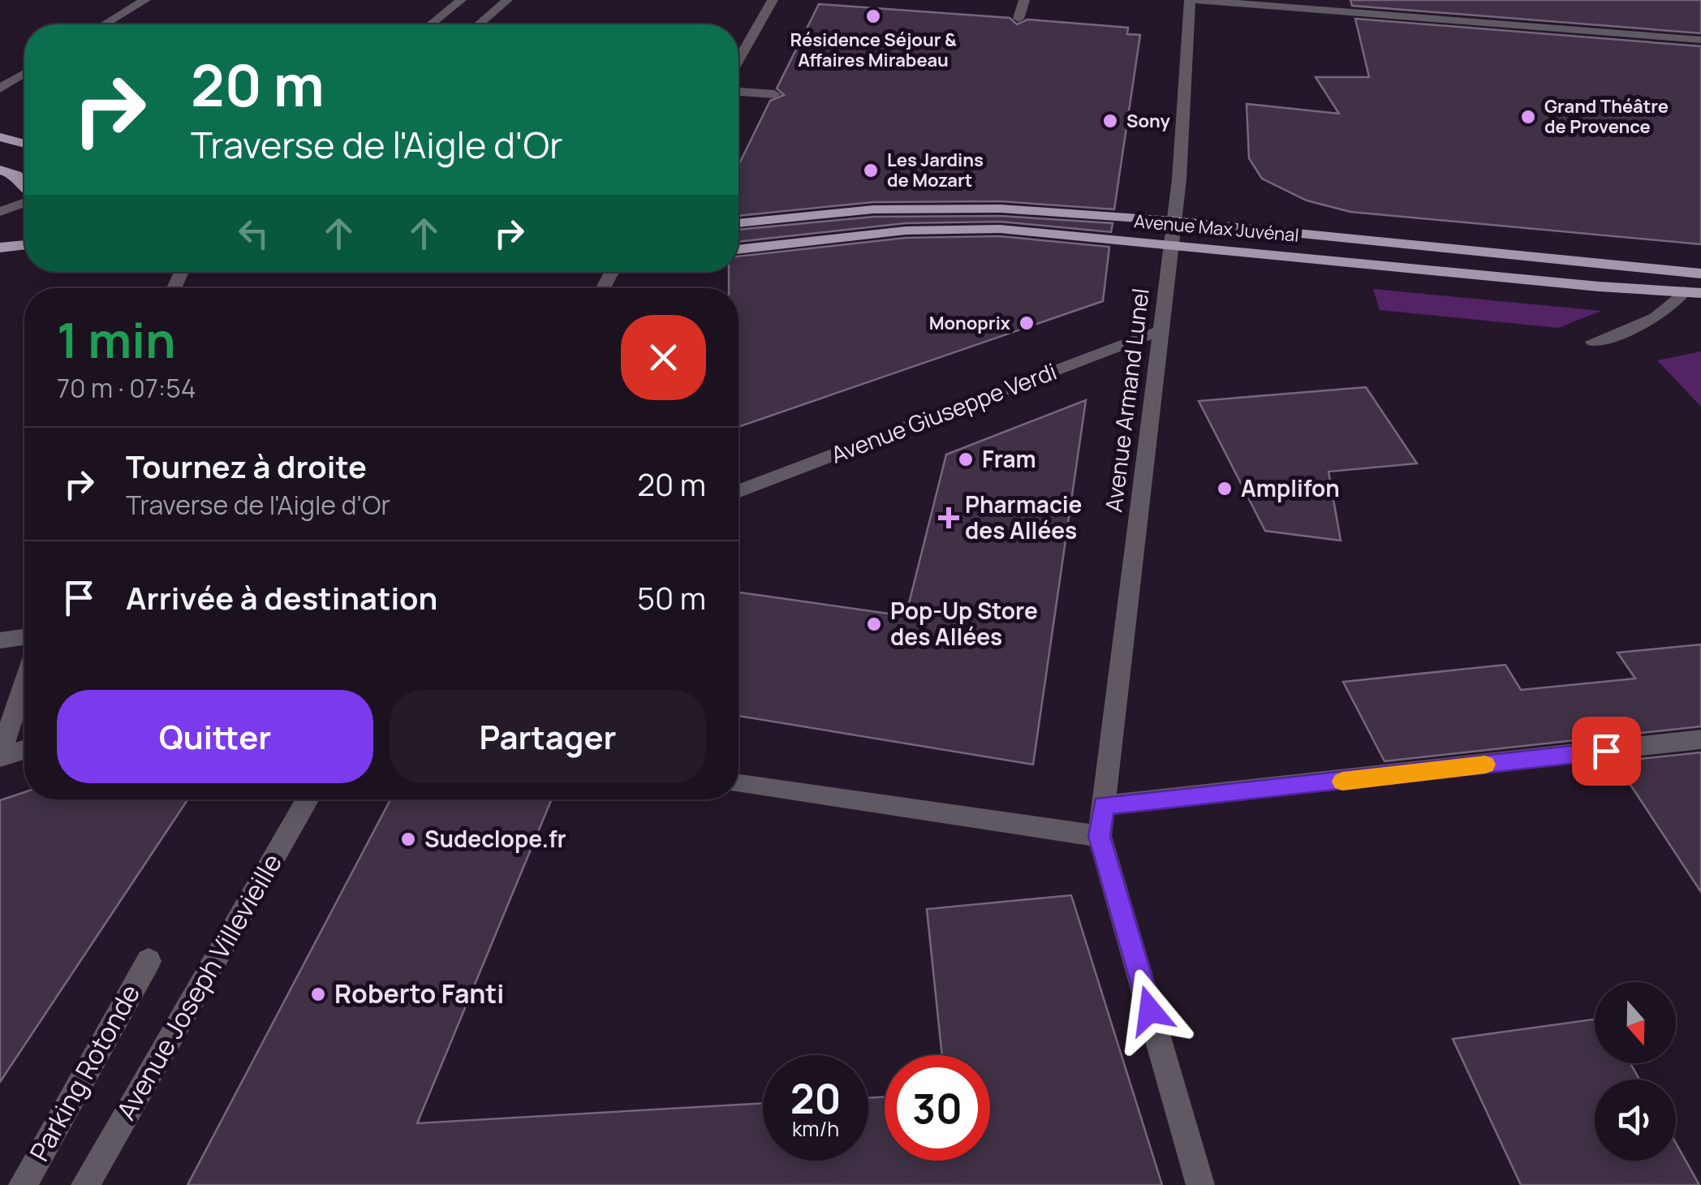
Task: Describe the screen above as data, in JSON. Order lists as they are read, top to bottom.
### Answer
{
  "streets": {
    "main road": ["Avenue Max Juvénal"],
    "street": [
      "Avenue Armand Lunel",
      "Avenue Giuseppe Verdi",
      "Avenue Joseph Villevieille",
      "Parking Rotonde"
    ]
  },
  "crossings": [
    ["Avenue Max Juvénal", "Avenue Armand Lunel"],
    ["Avenue Armand Lunel", "Avenue Giuseppe Verdi"]
  ],
  "places": {
    "other": [
      "Résidence Séjour & Affaires Mirabeau",
      "Grand Théâtre de Provence",
      "Sony",
      "Les Jardins de Mozart",
      "Monoprix",
      "Fram",
      "Amplifon",
      "Pop-Up Store des Allées",
      "Sudeclope.fr",
      "Roberto Fanti"
    ],
    "health": ["Pharmacie des Allées"]
  },
  "north": "bottom",
  "page": {
    "turn": ["20 m", "Traverse de l'Aigle d'Or"],
    "heading": ["1 min", "70 m · 07:54"],
    "list": [
      {
        "name": "Tournez à droite",
        "note": "Traverse de l'Aigle d'Or",
        "value": "20 m"
      },
      {
        "name": "Arrivée à destination",
        "value": "50 m"
      }
    ],
    "buttons": ["Quitter", "Partager"],
    "speed": "20 km/h",
    "limit": "30"
  }
}
